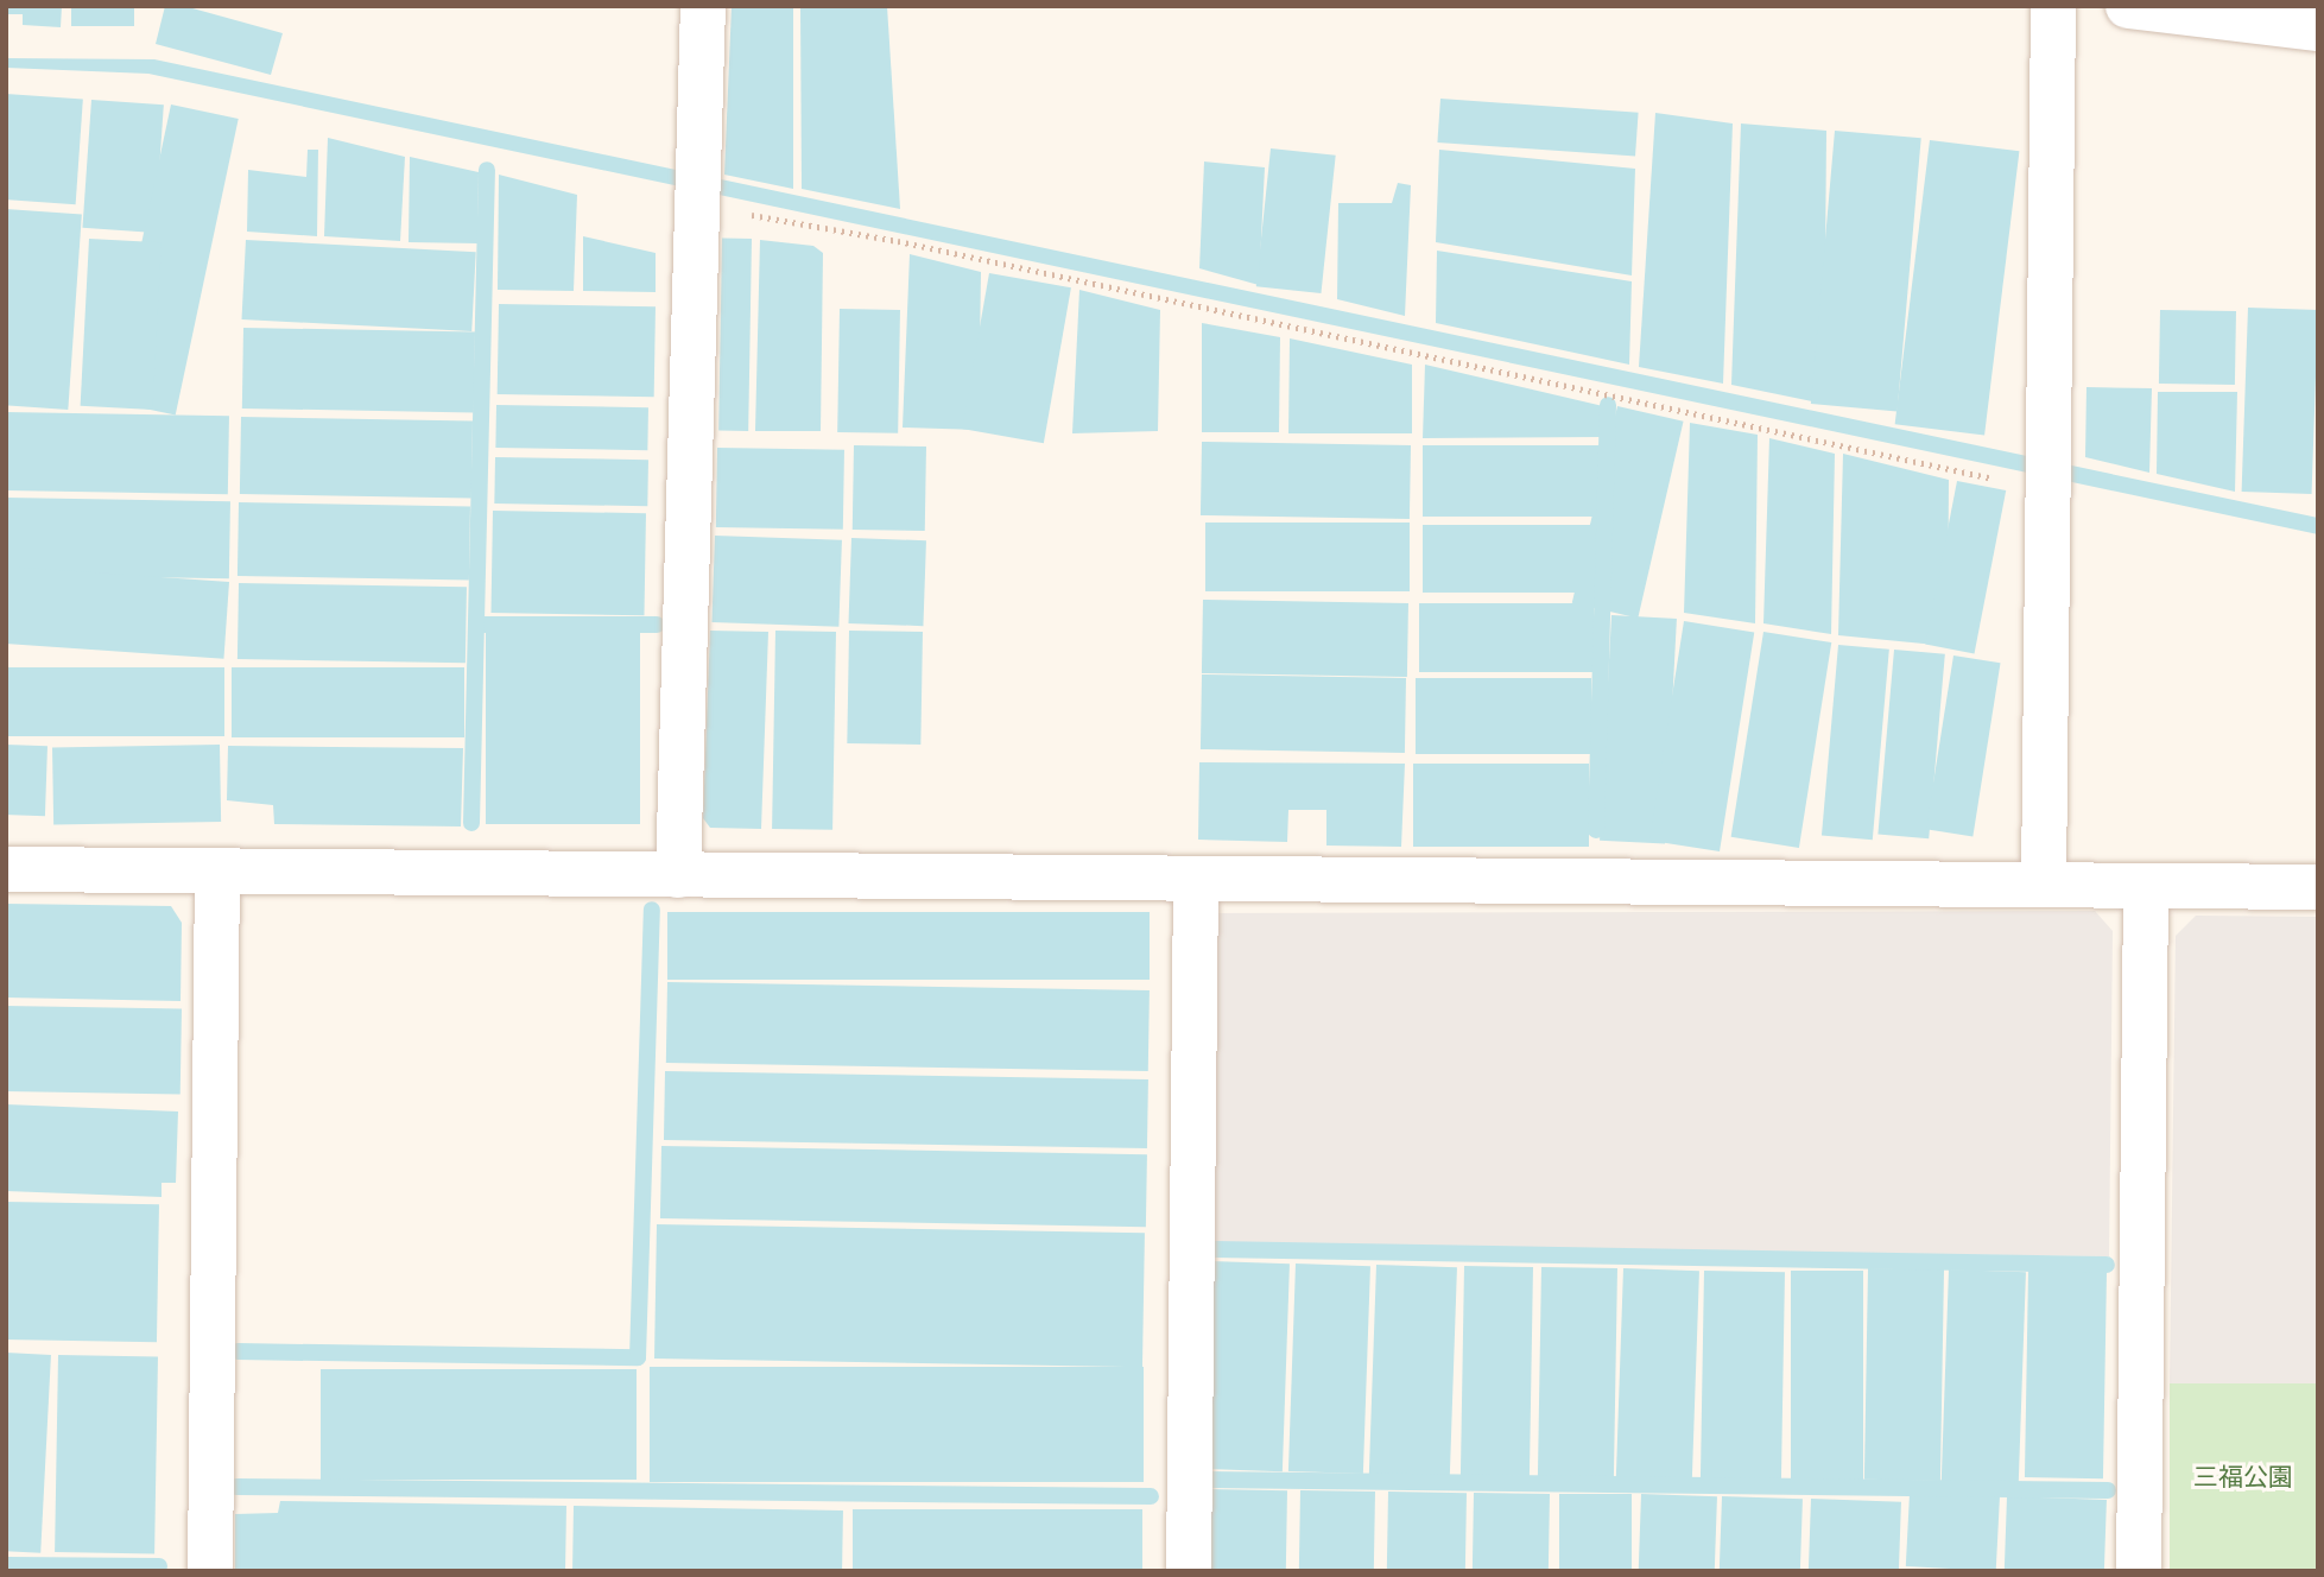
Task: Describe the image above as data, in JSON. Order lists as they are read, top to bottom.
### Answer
{
  "parks": ["三福公園"]
}
